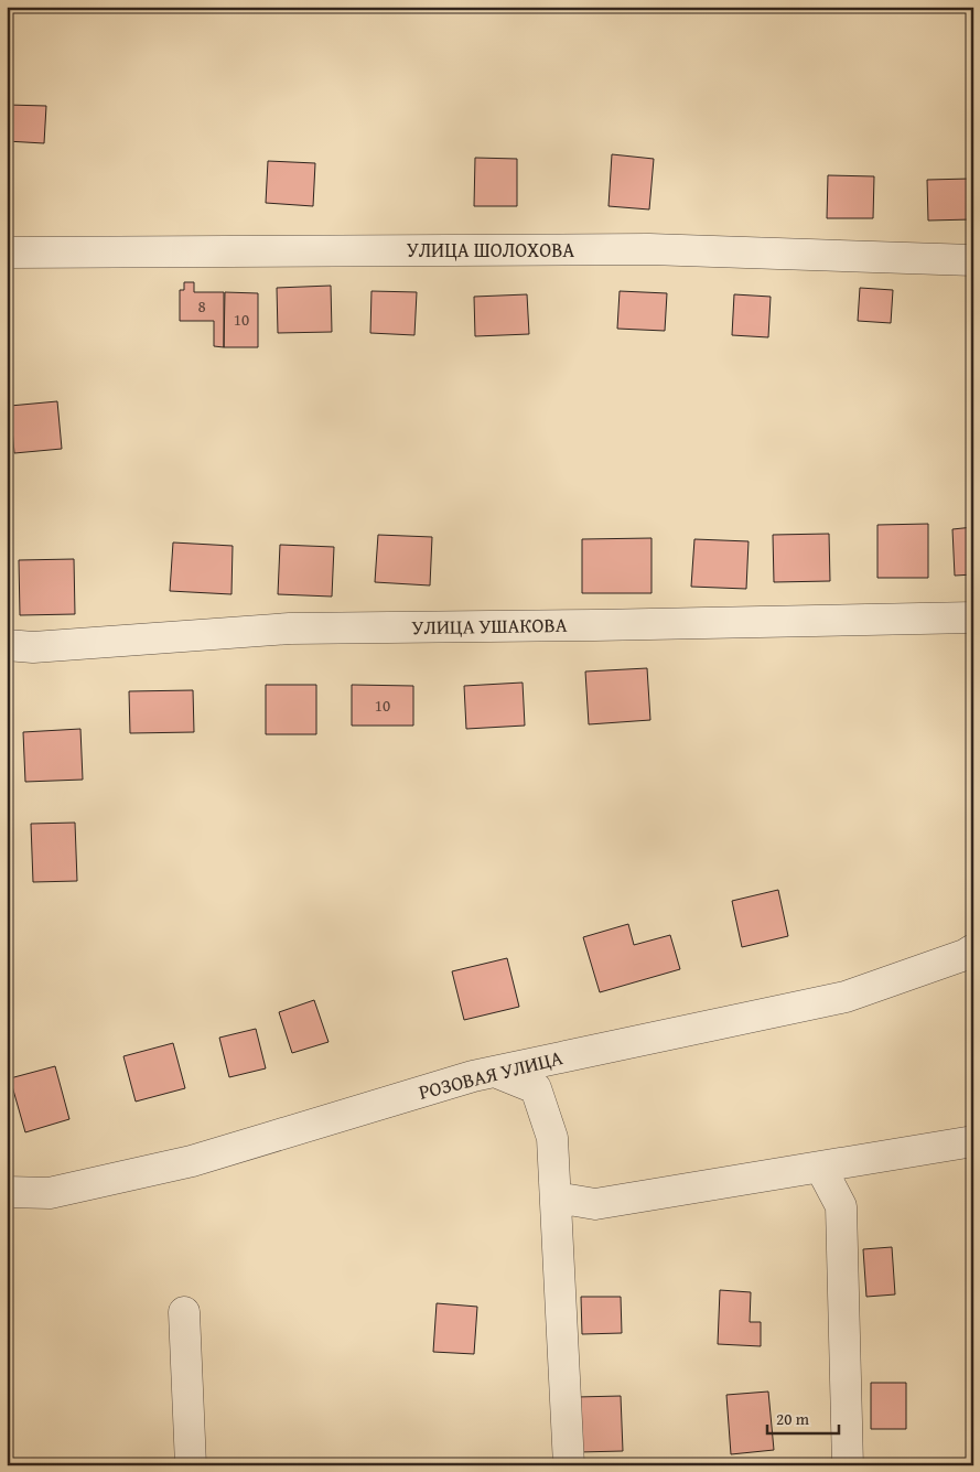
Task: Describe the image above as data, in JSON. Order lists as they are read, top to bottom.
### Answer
{
  "streets": {
    "street": ["УЛИЦА ШОЛОХОВА", "УЛИЦА УШАКОВА", "РОЗОВАЯ УЛИЦА"]
  },
  "house_numbers": ["8", "10", "10"],
  "scale_bar": "20 m"
}
